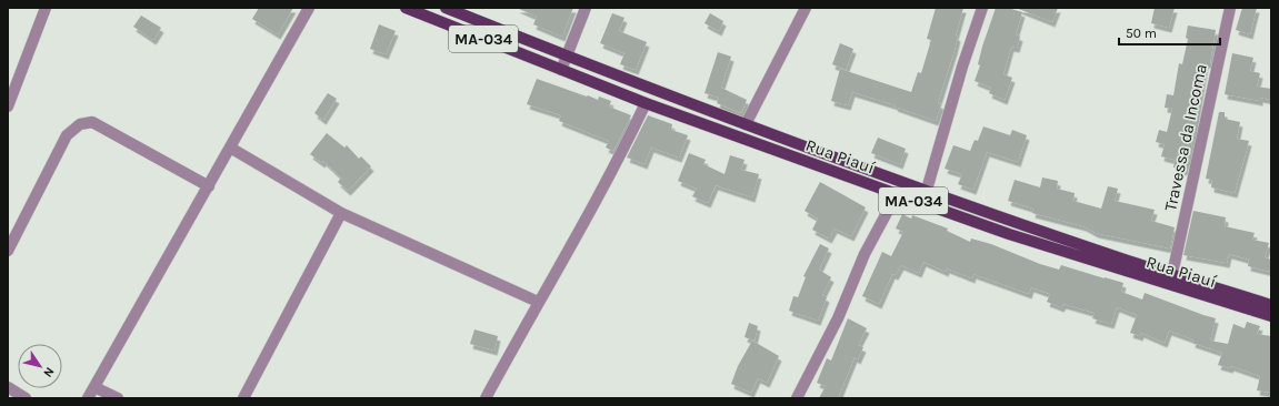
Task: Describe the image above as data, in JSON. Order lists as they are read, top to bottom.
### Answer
{
  "streets": {
    "main road": ["MA-034", "Rua Piauí"],
    "street": ["Travessa da Incoma"]
  },
  "crossings": [
    ["MA-034", "Rua Piauí"],
    ["Travessa da Incoma", "Rua Piauí"]
  ],
  "scale_bar": "50 m",
  "north": "bottom right"
}
